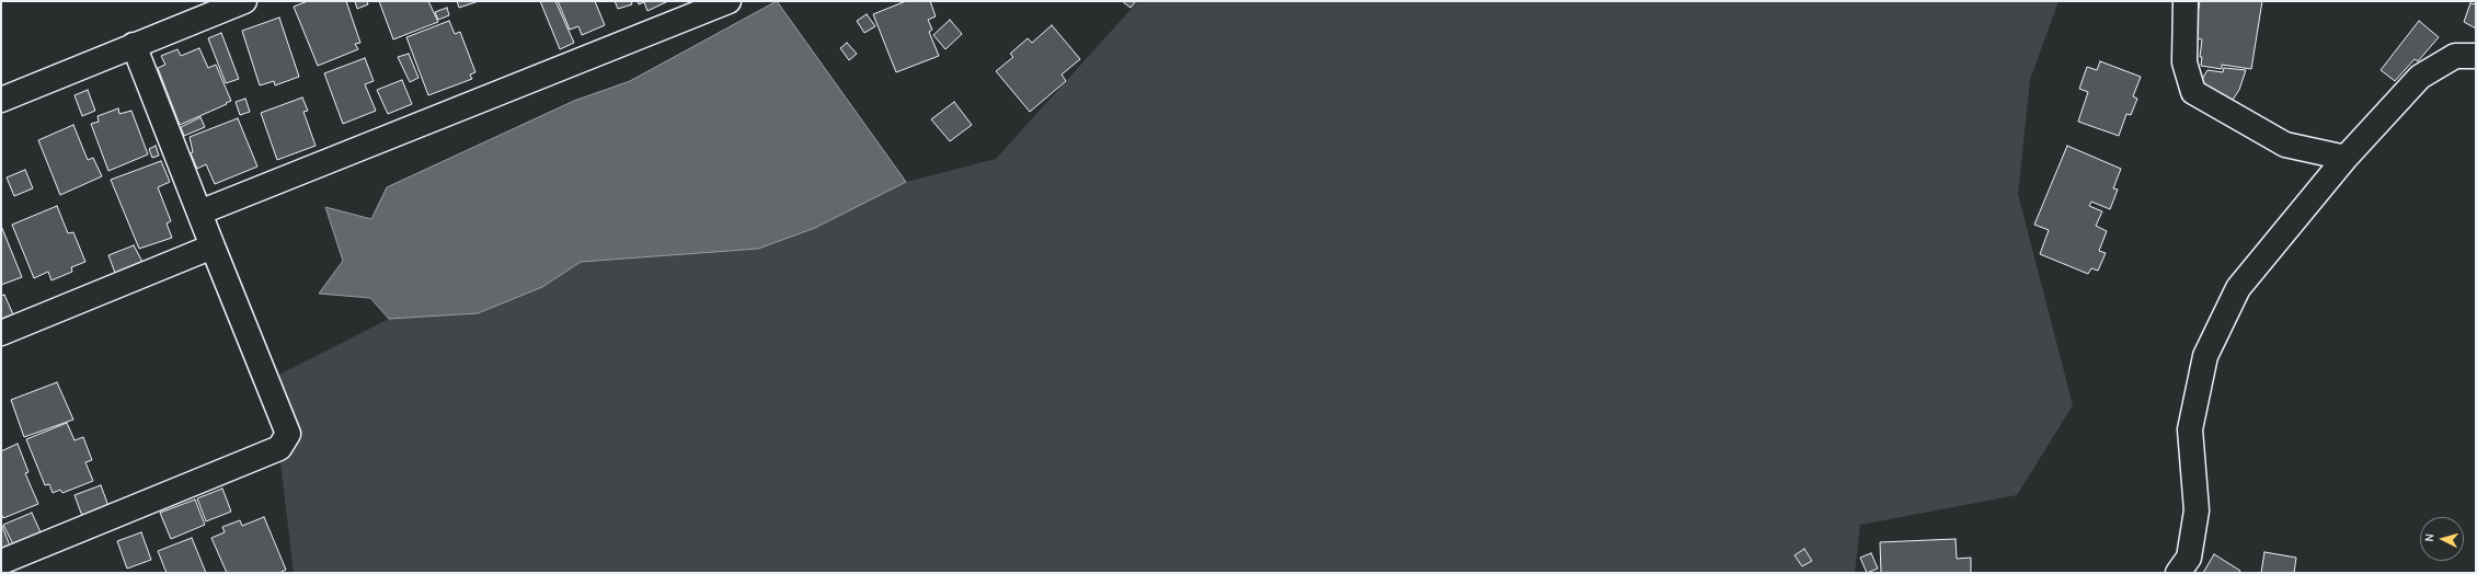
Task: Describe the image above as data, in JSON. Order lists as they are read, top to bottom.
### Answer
{
  "north": "left"
}
